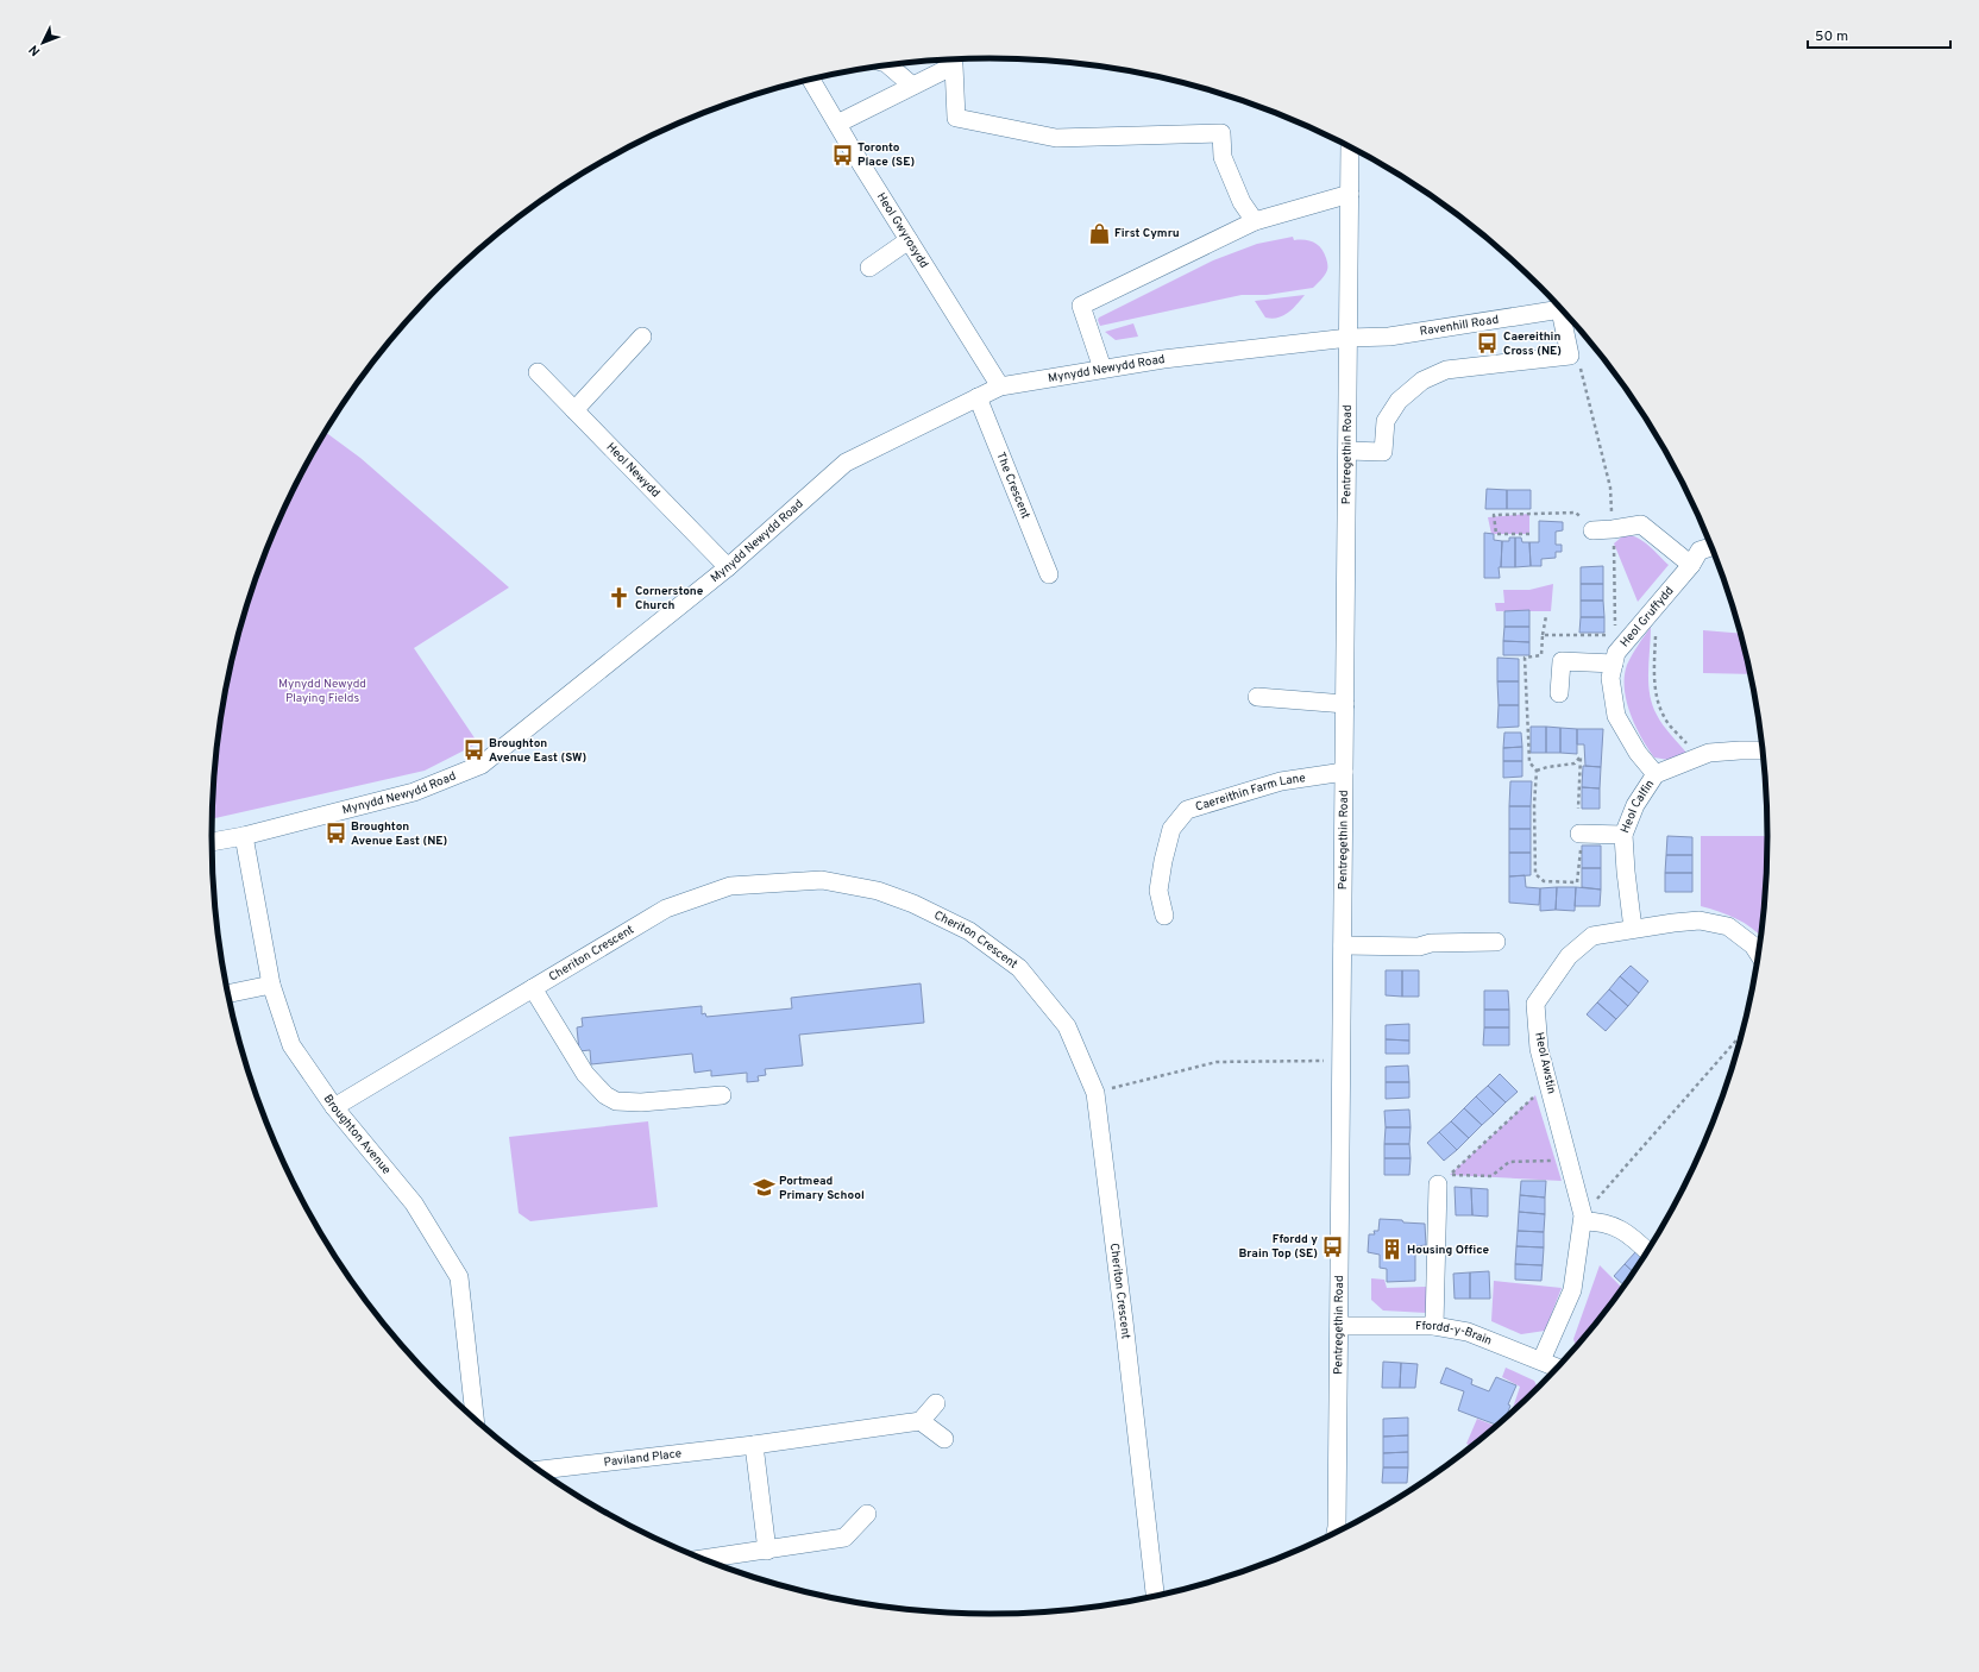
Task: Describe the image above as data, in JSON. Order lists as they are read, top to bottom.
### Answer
{
  "streets": {
    "street": [
      "Heol Gwyrosydd",
      "Ravenhill Road",
      "Mynydd Newydd Road",
      "Pentregethin Road",
      "Heol Newydd",
      "The Crescent",
      "Heol Gruffydd",
      "Caereithin Farm Lane",
      "Heol Calfin",
      "Cheriton Crescent",
      "Heol Awstin",
      "Broughton Avenue",
      "Ffordd-y-Brain",
      "Paviland Place"
    ]
  },
  "crossings": [
    ["Heol Gwyrosydd", "Mynydd Newydd Road"],
    ["Ravenhill Road", "Mynydd Newydd Road"],
    ["Ravenhill Road", "Pentregethin Road"],
    ["Mynydd Newydd Road", "Pentregethin Road"],
    ["Mynydd Newydd Road", "Heol Newydd"],
    ["Mynydd Newydd Road", "The Crescent"],
    ["Mynydd Newydd Road", "Broughton Avenue"],
    ["Pentregethin Road", "Caereithin Farm Lane"],
    ["Pentregethin Road", "Ffordd-y-Brain"],
    ["Heol Calfin", "Heol Awstin"],
    ["Cheriton Crescent", "Broughton Avenue"],
    ["Heol Awstin", "Ffordd-y-Brain"]
  ],
  "parks": ["Mynydd Newydd Playing Fields"],
  "places": {
    "bus stop": [
      "Toronto Place (SE)",
      "Caereithin Cross (NE)",
      "Broughton Avenue East (SW)",
      "Broughton Avenue East (NE)",
      "Ffordd y Brain Top (SE)"
    ],
    "shop": ["First Cymru"],
    "church": ["Cornerstone Church"],
    "school or university": ["Portmead Primary School"],
    "building": ["Housing Office"]
  },
  "scale_bar": "50 m",
  "north": "bottom left"
}
